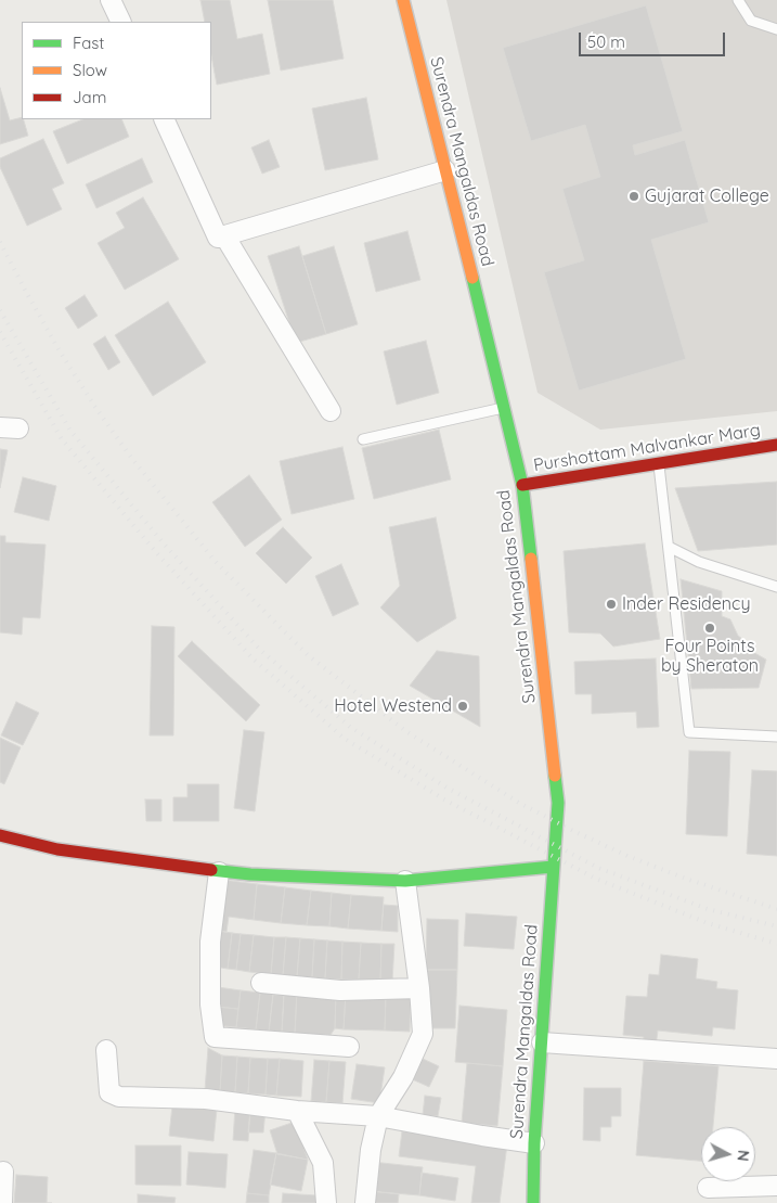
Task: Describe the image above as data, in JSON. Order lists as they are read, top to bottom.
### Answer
{
  "streets": {
    "main road": ["Surendra Mangaldas Road", "Purshottam Malvankar Marg"]
  },
  "crossings": [
    ["Surendra Mangaldas Road", "Purshottam Malvankar Marg"]
  ],
  "places": [
    "Gujarat College",
    "Inder Residency",
    "Four Points by Sheraton",
    "Hotel Westend"
  ],
  "legend": ["Fast", "Slow", "Jam"],
  "scale_bar": "50 m",
  "north": "right"
}
